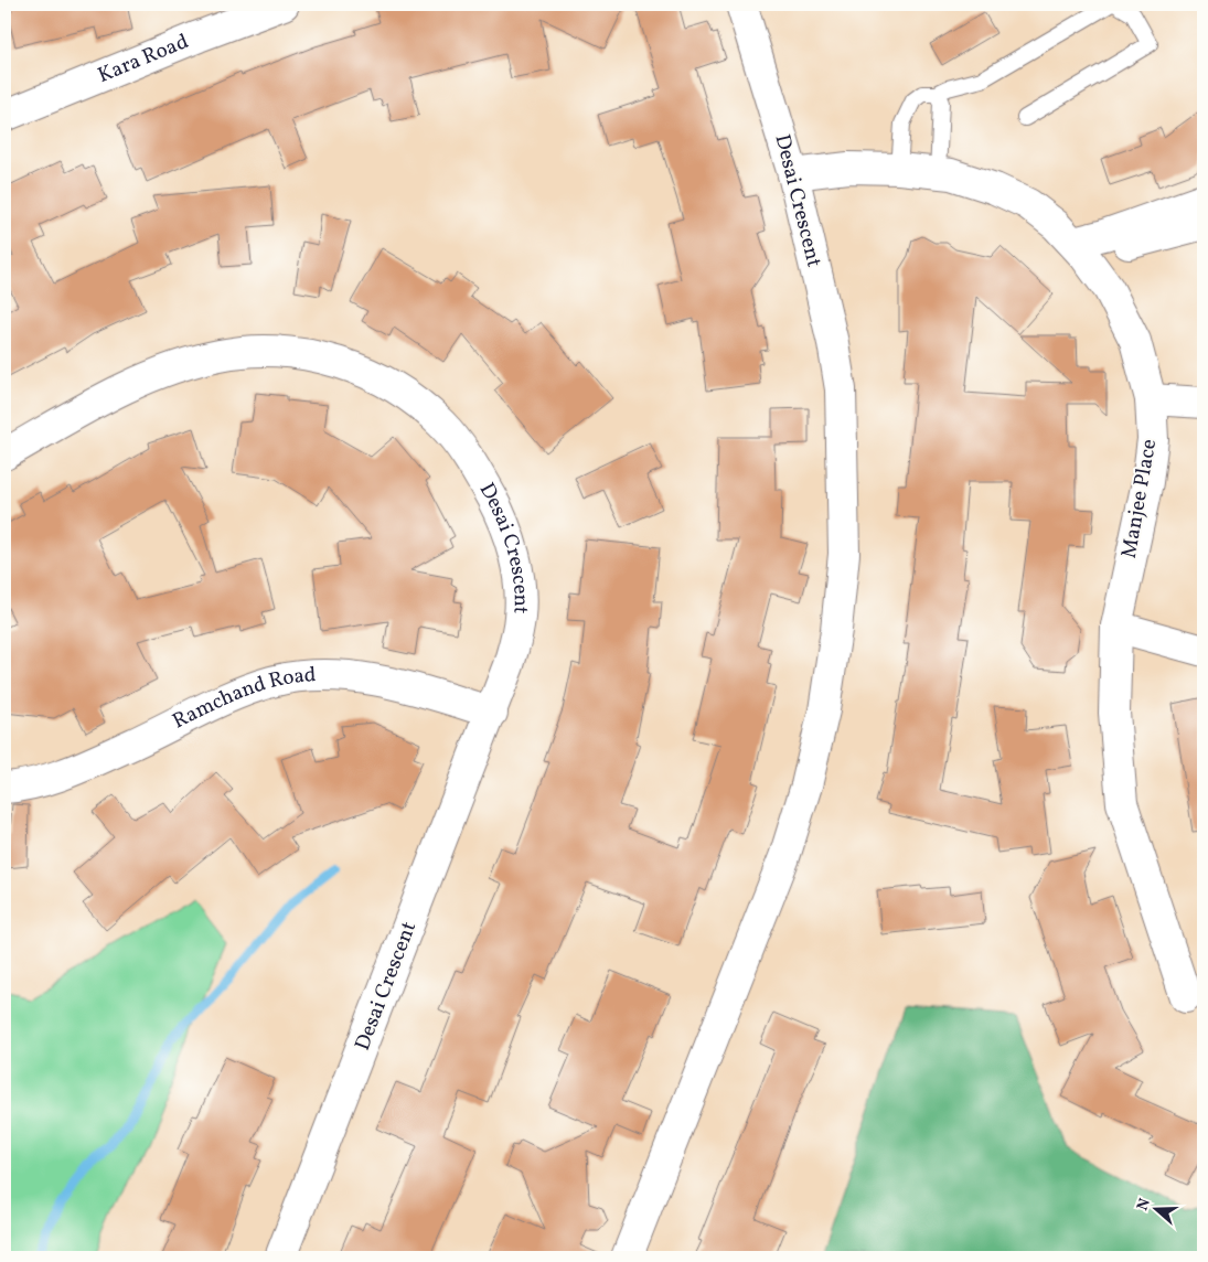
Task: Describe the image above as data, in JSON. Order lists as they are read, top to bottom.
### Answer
{
  "streets": {
    "street": [
      "Kara Road",
      "Desai Crescent",
      "Manjee Place",
      "Ramchand Road"
    ]
  },
  "crossings": [
    ["Desai Crescent", "Manjee Place"],
    ["Desai Crescent", "Ramchand Road"]
  ],
  "north": "left"
}
